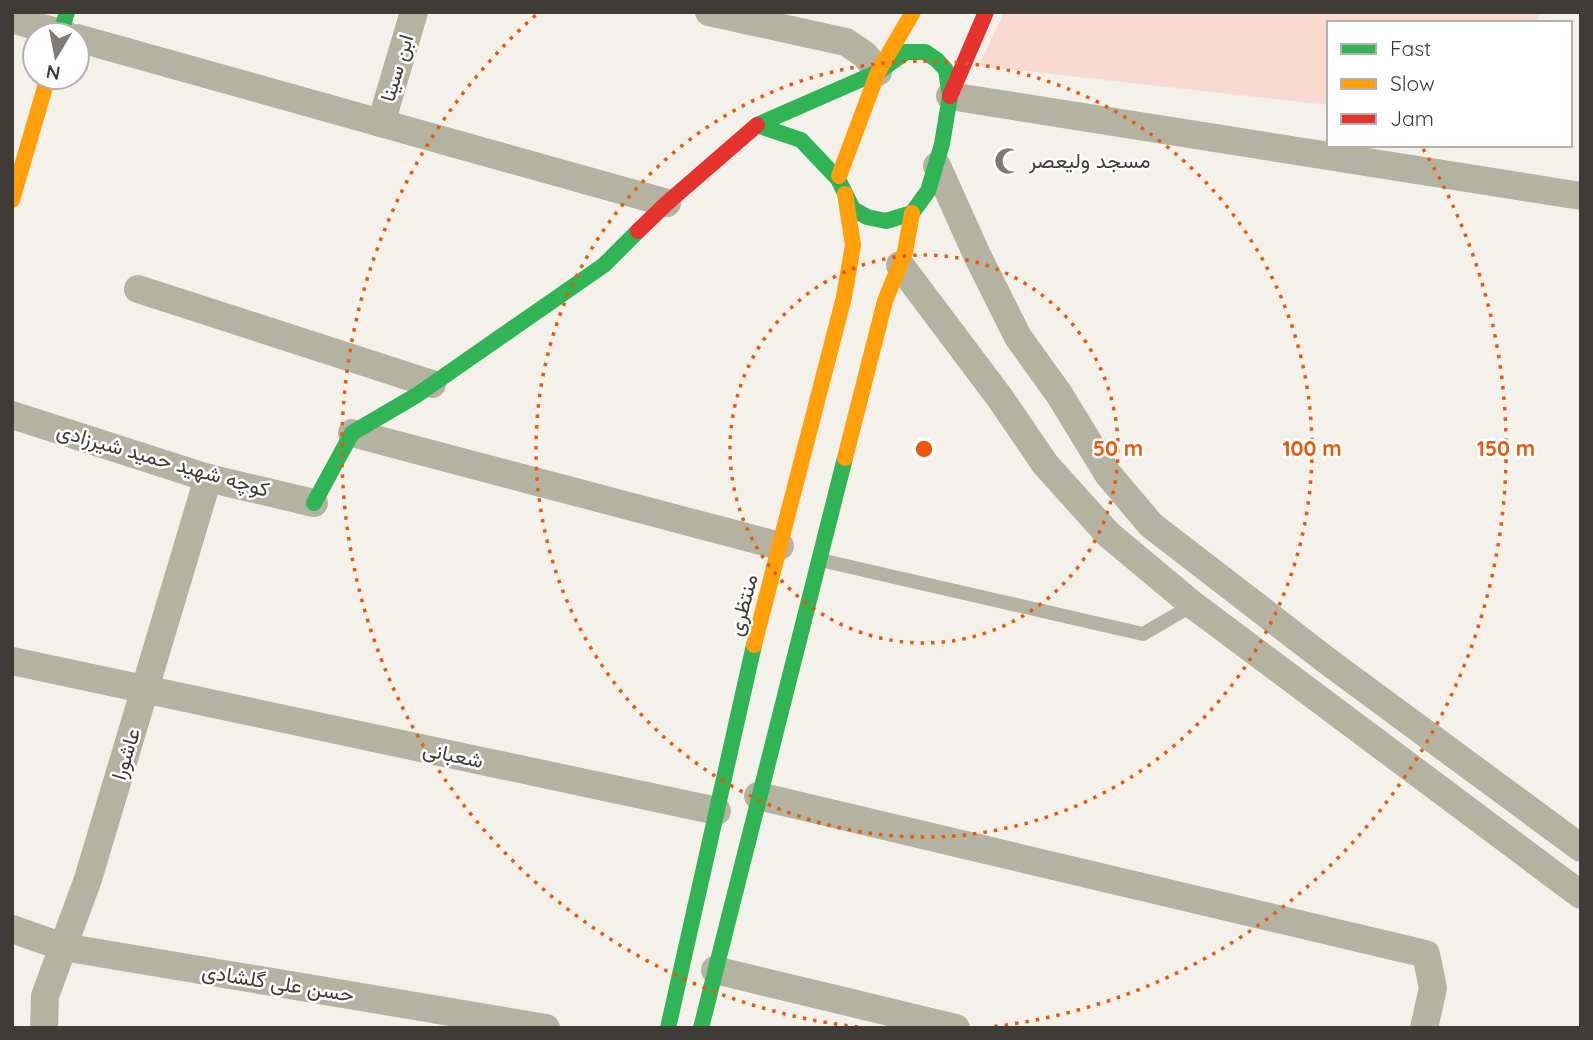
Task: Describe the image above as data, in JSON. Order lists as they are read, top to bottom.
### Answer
{
  "streets": {
    "street": [
      "ابن سینا",
      "کوچه شهید حمید شیرزادی",
      "منتظری",
      "عاشورا",
      "شعبانی",
      "حسن علی گلشادی"
    ]
  },
  "crossings": [
    ["کوچه شهید حمید شیرزادی", "عاشورا"],
    ["منتظری", "شعبانی"],
    ["عاشورا", "شعبانی"],
    ["عاشورا", "حسن علی گلشادی"]
  ],
  "places": {
    "mosque": ["مسجد ولیعصر"]
  },
  "legend": ["Fast", "Slow", "Jam"],
  "north": "bottom",
  "rings": ["50 m", "100 m", "150 m"]
}
